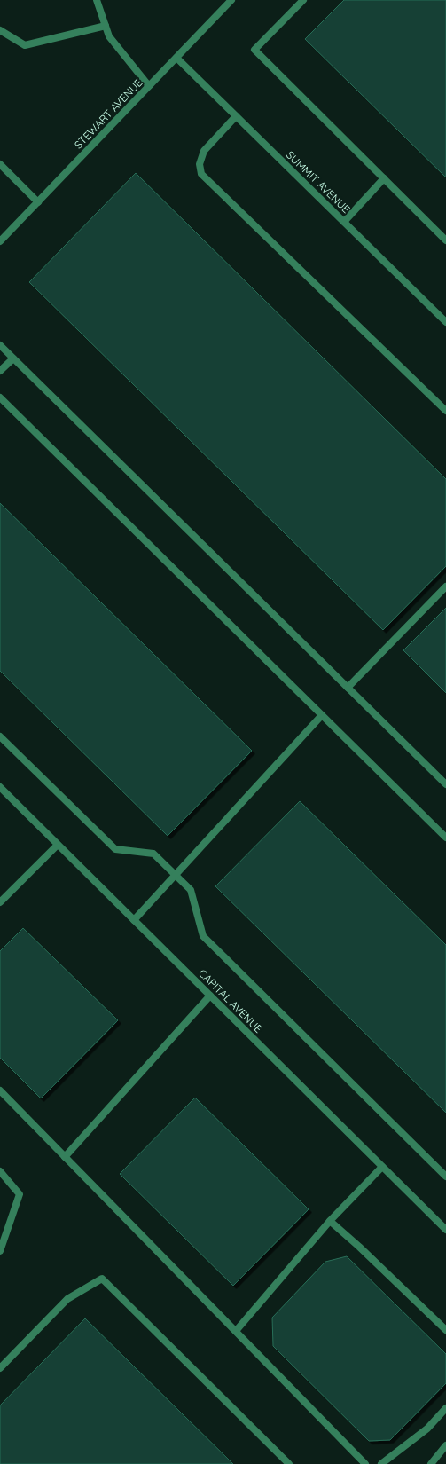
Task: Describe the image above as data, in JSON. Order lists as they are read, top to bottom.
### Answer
{
  "streets": {
    "street": ["STEWART AVENUE", "SUMMIT AVENUE", "CAPITAL AVENUE"]
  },
  "crossings": [
    ["STEWART AVENUE", "SUMMIT AVENUE"]
  ]
}
